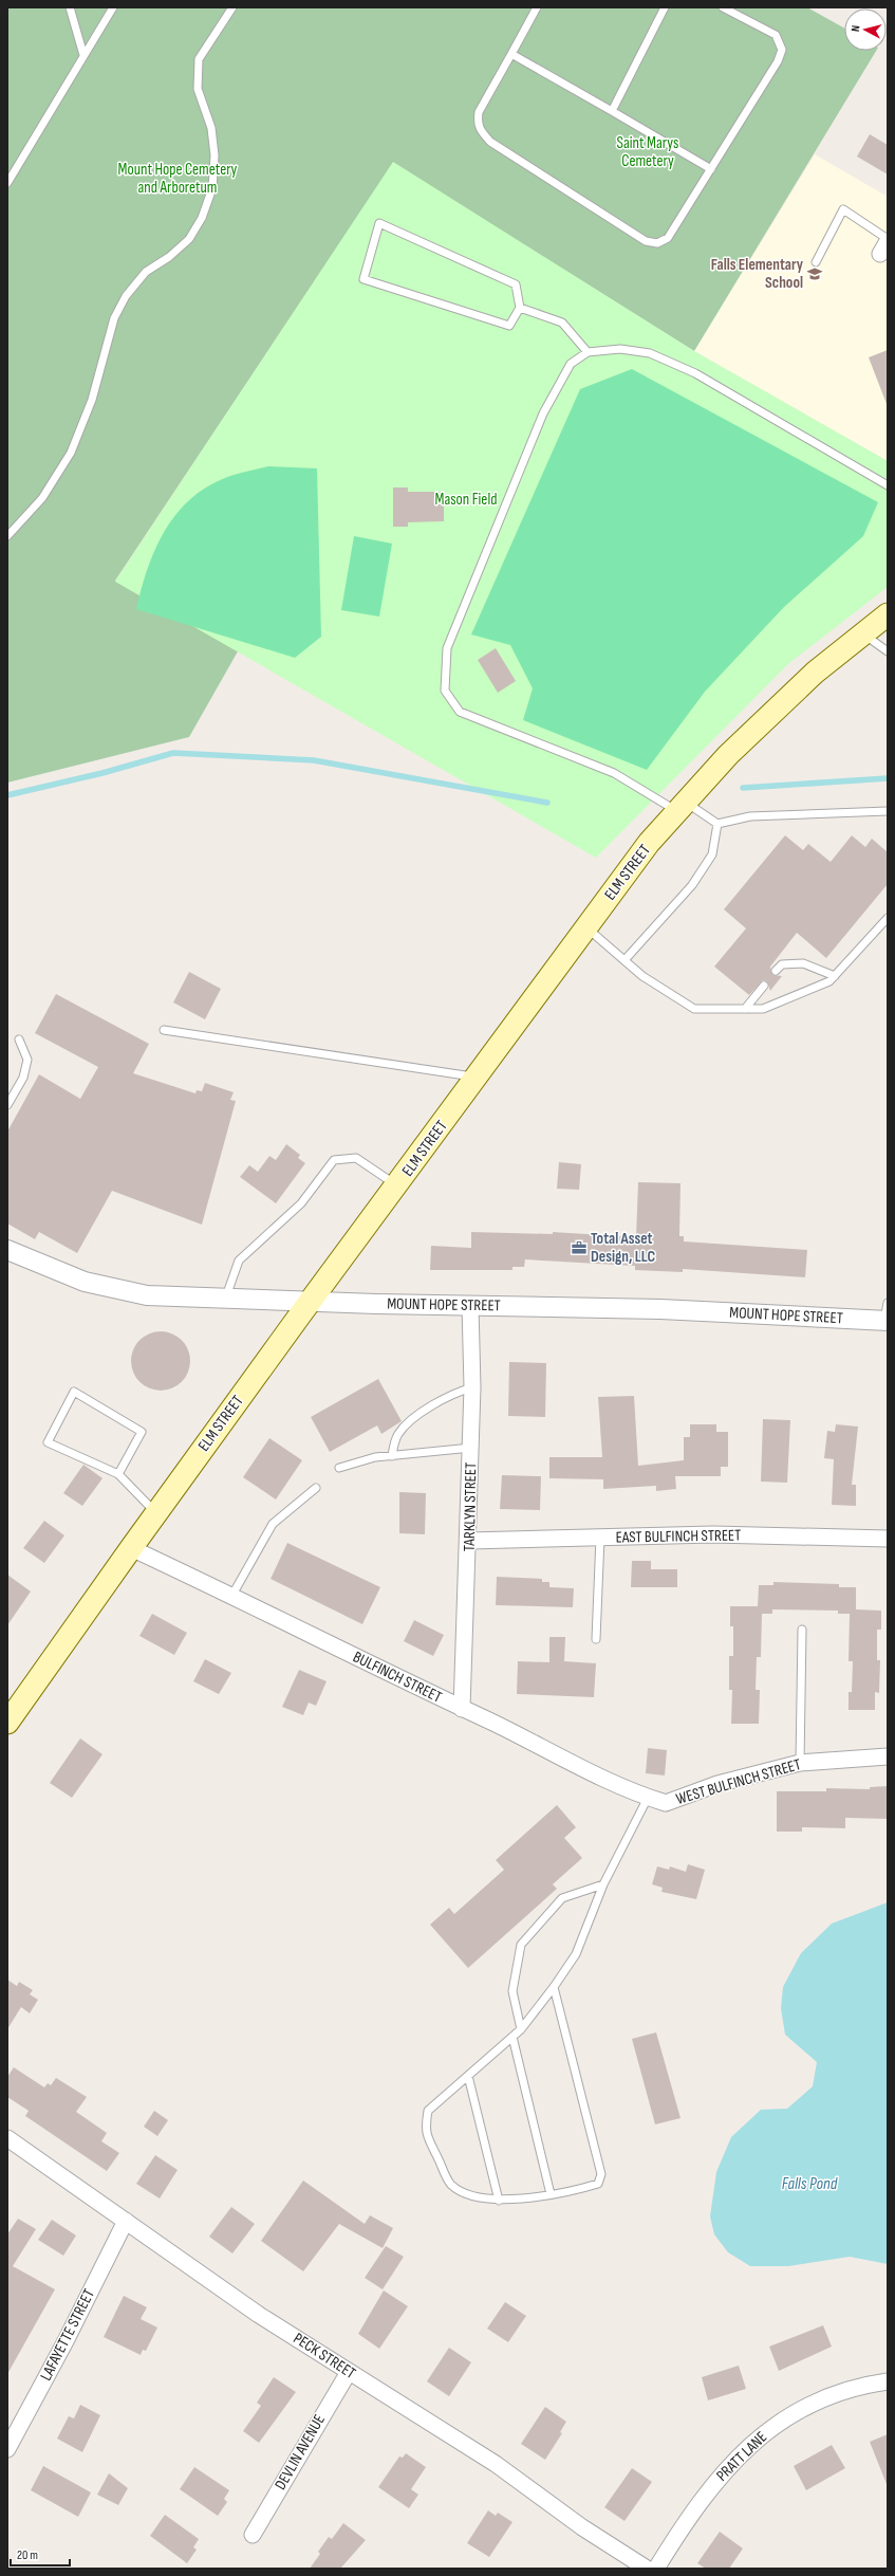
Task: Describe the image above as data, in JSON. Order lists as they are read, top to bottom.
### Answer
{
  "streets": {
    "main road": ["ELM STREET"],
    "street": [
      "MOUNT HOPE STREET",
      "TARKLYN STREET",
      "EAST BULFINCH STREET",
      "BULFINCH STREET",
      "WEST BULFINCH STREET",
      "LAFAYETTE STREET",
      "PECK STREET",
      "DEVLIN AVENUE",
      "PRATT LANE"
    ]
  },
  "crossings": [
    ["ELM STREET", "MOUNT HOPE STREET"],
    ["ELM STREET", "BULFINCH STREET"],
    ["MOUNT HOPE STREET", "TARKLYN STREET"],
    ["TARKLYN STREET", "EAST BULFINCH STREET"],
    ["TARKLYN STREET", "BULFINCH STREET"],
    ["BULFINCH STREET", "WEST BULFINCH STREET"],
    ["LAFAYETTE STREET", "PECK STREET"],
    ["PECK STREET", "DEVLIN AVENUE"]
  ],
  "water": ["Falls Pond"],
  "parks": ["Saint Marys Cemetery", "Mount Hope Cemetery and Arboretum", "Mason Field"],
  "places": {
    "school or university": ["Falls Elementary School"],
    "office": ["Total Asset Design, LLC"]
  },
  "scale_bar": "20 m",
  "north": "left"
}
